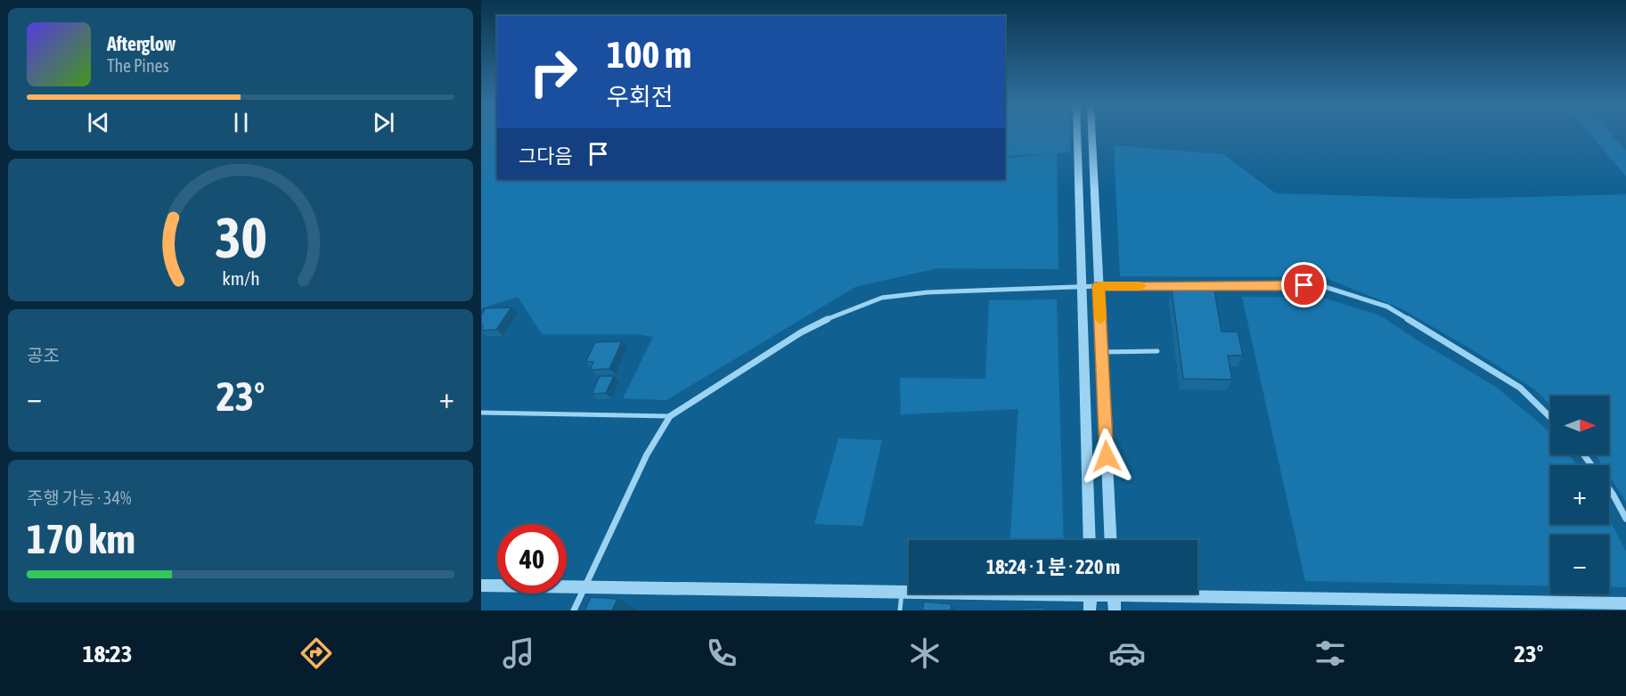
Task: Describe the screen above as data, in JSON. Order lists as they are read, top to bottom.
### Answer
{
  "north": "right",
  "page": {
    "turn": ["100 m", "우회전"],
    "song": ["Afterglow", "The Pines"],
    "then": "그다음",
    "tile": [
      "공조",
      ["주행 가능 · 34%", "170 km"]
    ],
    "heat": ["−", "23°", "+"],
    "map_buttons": ["+", "−"],
    "limit": "40",
    "trip": "18:24 · 1 분 · 220 m",
    "tabs": ["18:23", "23°"],
    "gauge": ["30", "km/h"]
  }
}
